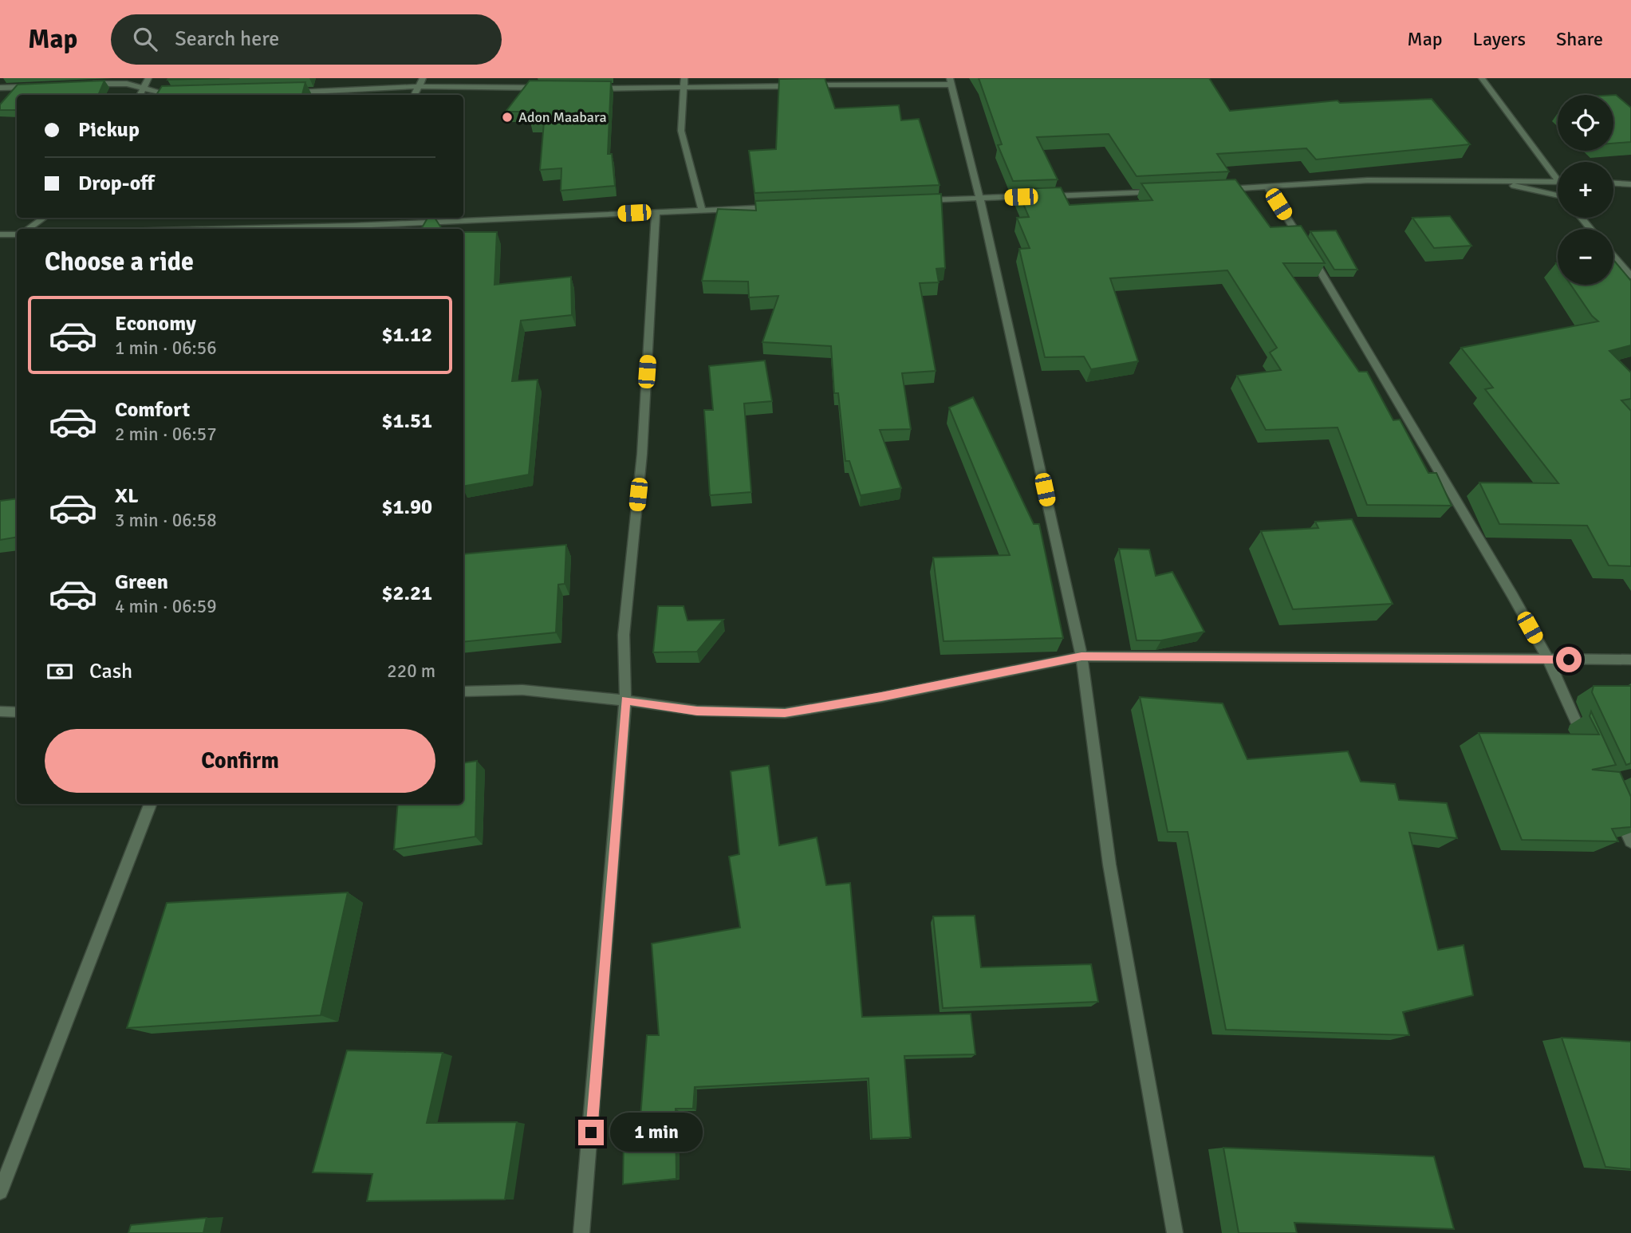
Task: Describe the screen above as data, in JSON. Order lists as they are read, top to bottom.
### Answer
{
  "places": ["Adon Maabara"],
  "page": {
    "header": "Map",
    "search": "Search here",
    "nav": ["Map", "Layers", "Share"],
    "map_buttons": ["+", "−"],
    "banner": ["Pickup", "Drop-off"],
    "heading": "Choose a ride",
    "list": [
      {
        "name": "Economy",
        "note": "1 min · 06:56",
        "value": "$1.12"
      },
      {
        "name": "Comfort",
        "note": "2 min · 06:57",
        "value": "$1.51"
      },
      {
        "name": "XL",
        "note": "3 min · 06:58",
        "value": "$1.90"
      },
      {
        "name": "Green",
        "note": "4 min · 06:59",
        "value": "$2.21"
      }
    ],
    "pay": ["Cash", "220 m"],
    "buttons": "Confirm",
    "bubble": "1 min"
  }
}
